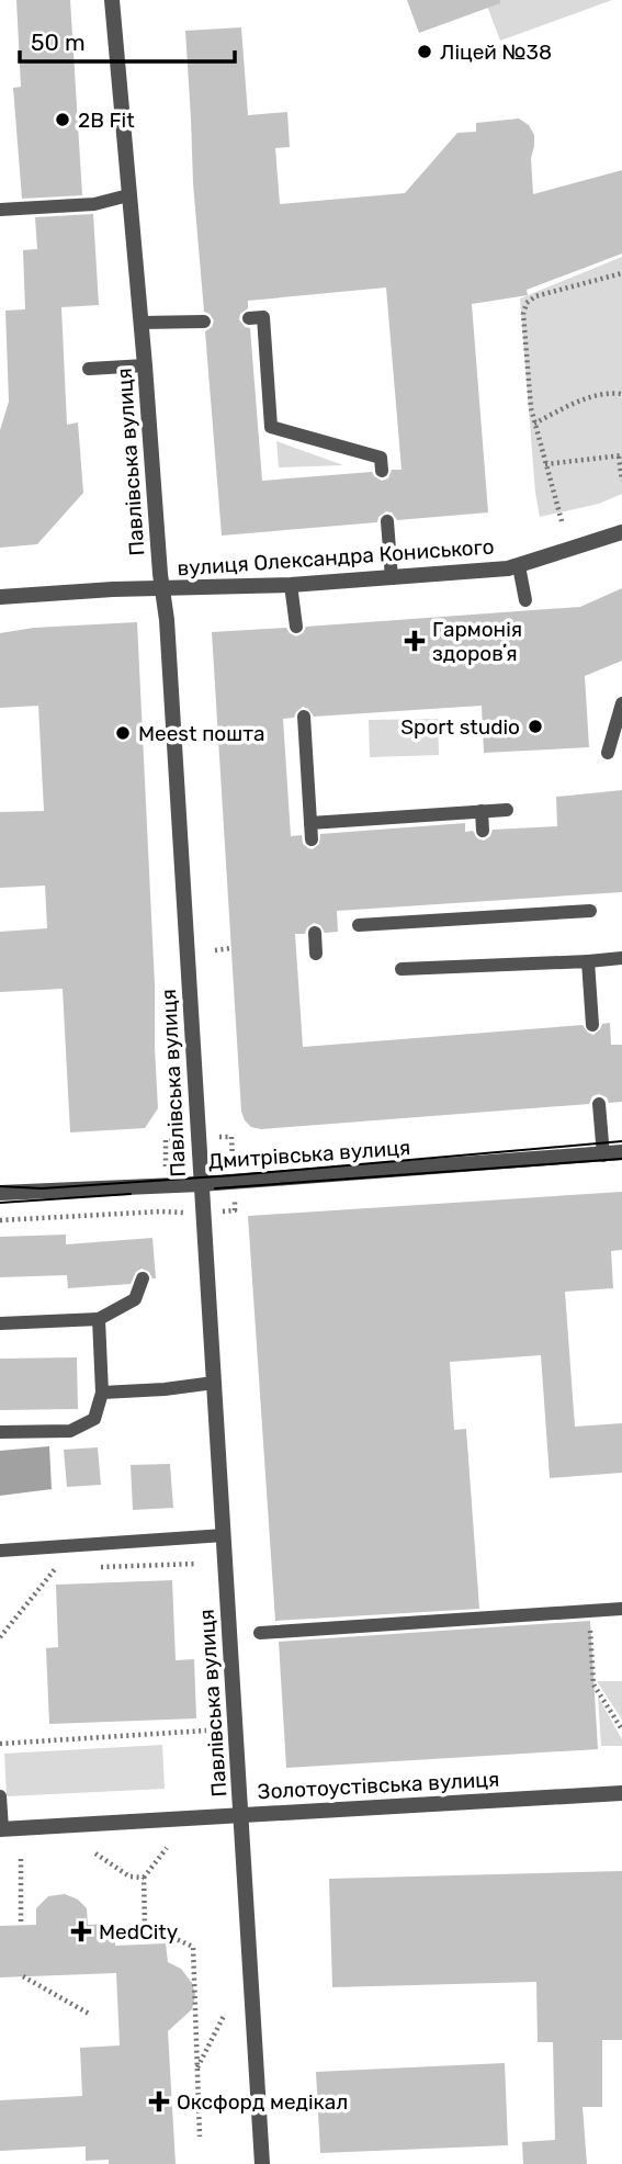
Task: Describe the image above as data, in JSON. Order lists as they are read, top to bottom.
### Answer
{
  "streets": {
    "street": [
      "Павлівська вулиця",
      "вулиця Олександра Кониського",
      "Дмитрівська вулиця",
      "Золотоустівська вулиця"
    ]
  },
  "crossings": [
    ["Павлівська вулиця", "вулиця Олександра Кониського"],
    ["Павлівська вулиця", "Дмитрівська вулиця"],
    ["Павлівська вулиця", "Золотоустівська вулиця"]
  ],
  "places": {
    "other": [
      "Ліцей №38",
      "2B Fit",
      "Sport studio",
      "Meest пошта"
    ],
    "health": ["Гармонія здоровʼя", "MedCity", "Оксфорд медікал"]
  },
  "scale_bar": "50 m"
}
